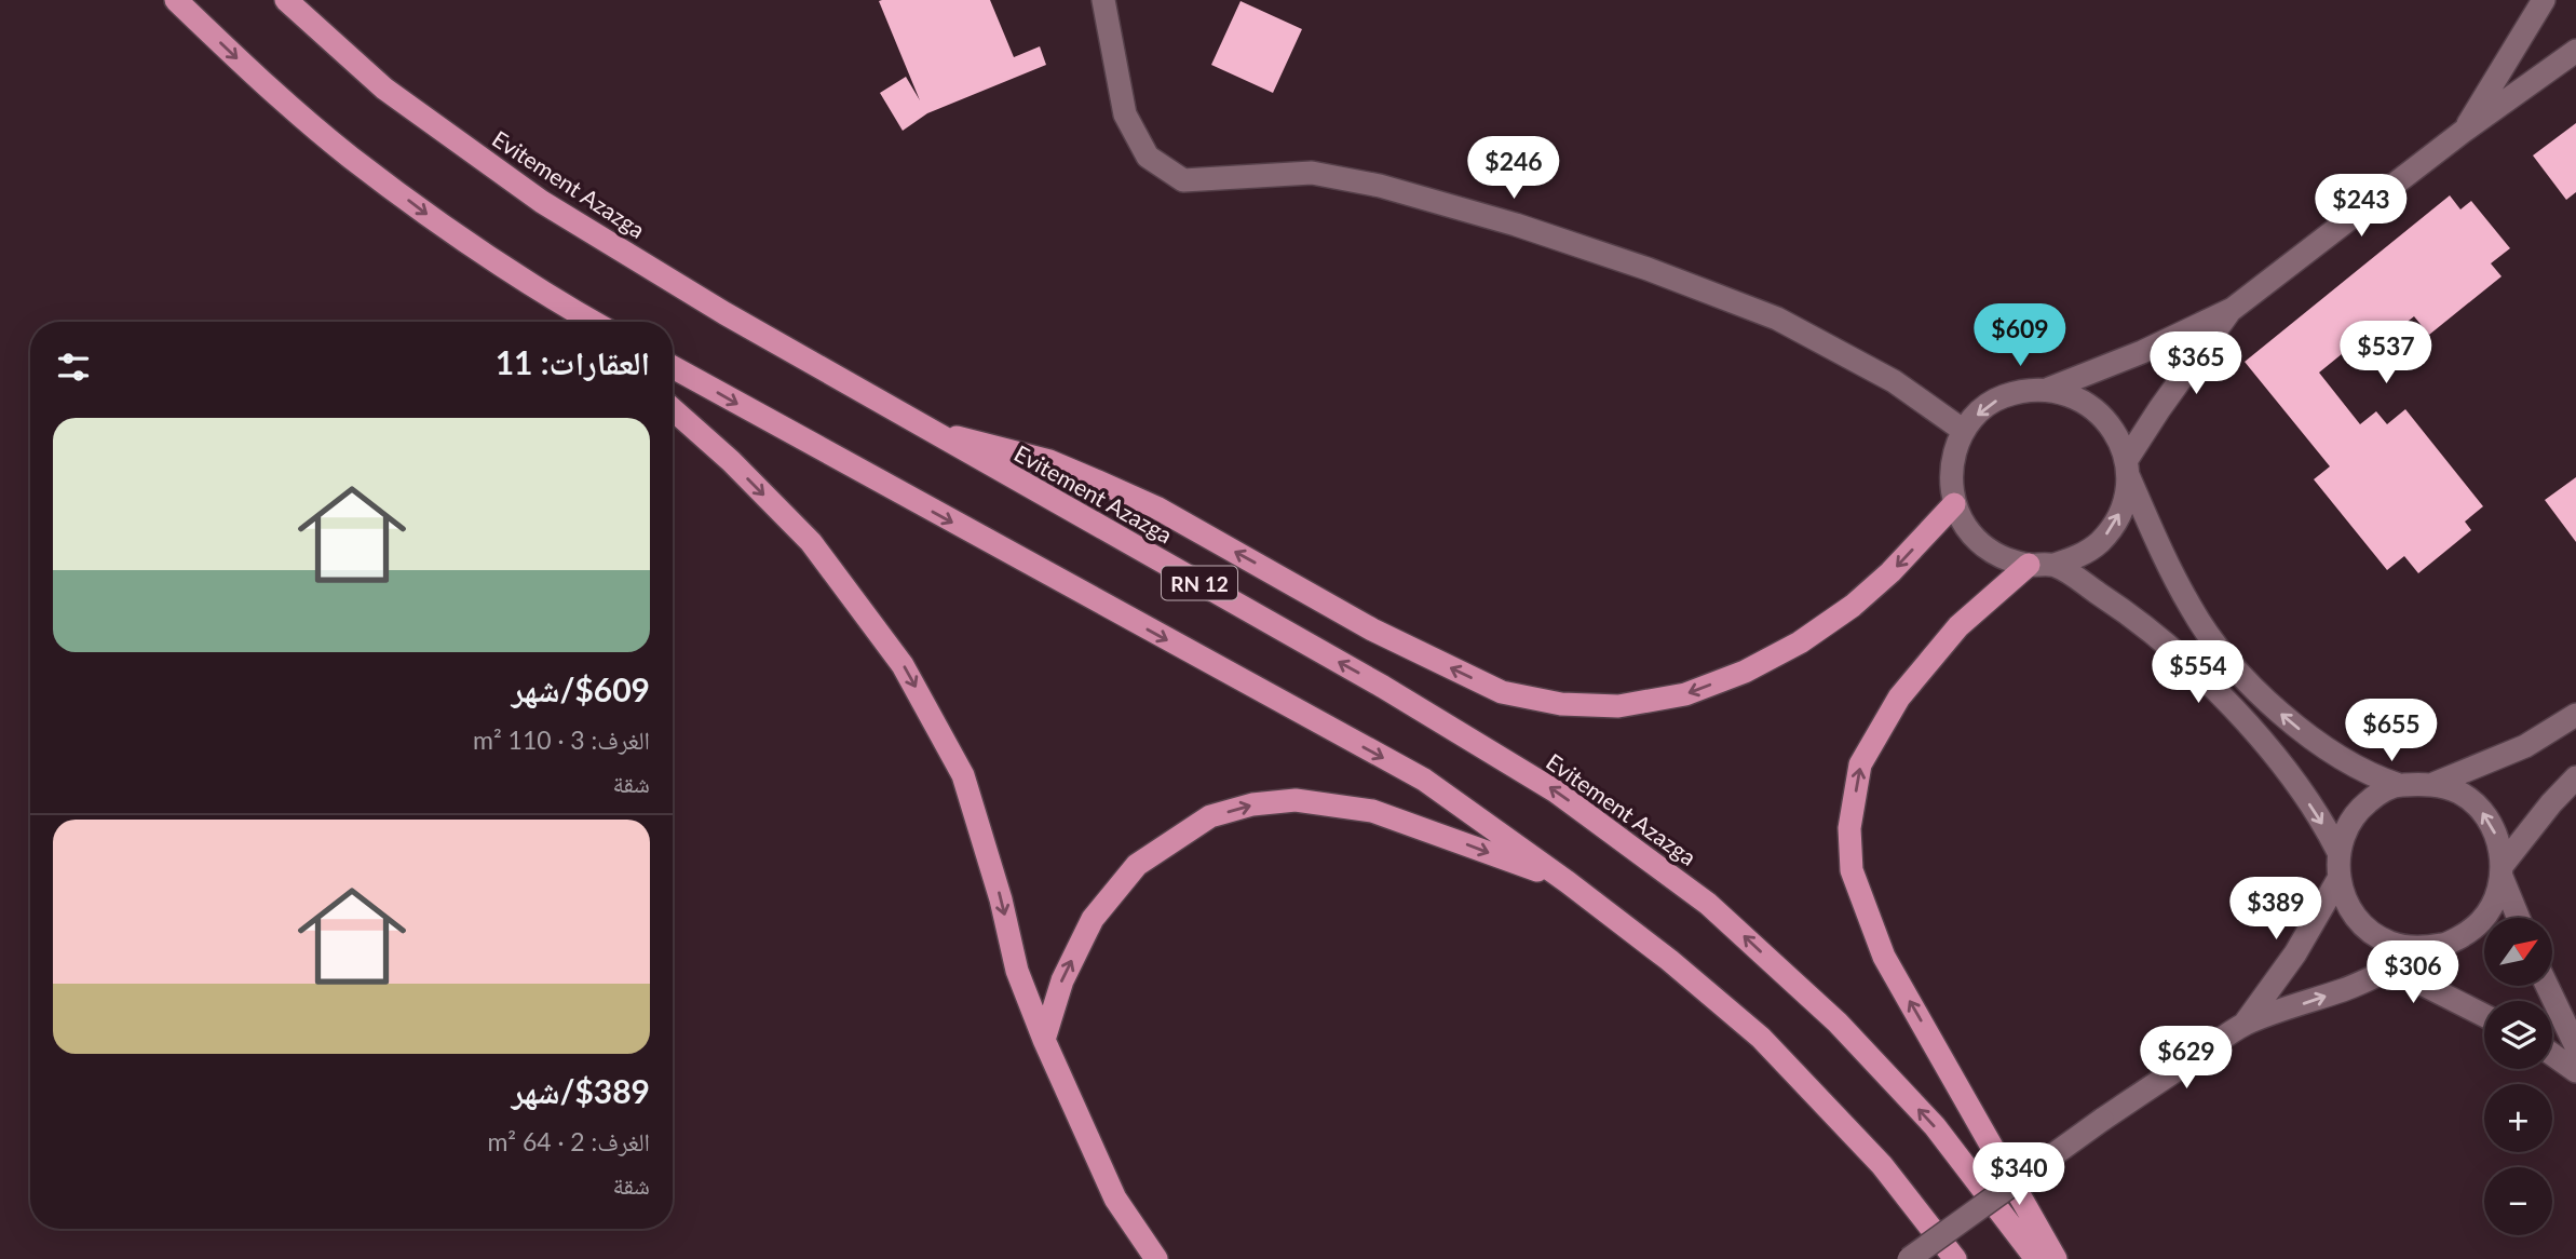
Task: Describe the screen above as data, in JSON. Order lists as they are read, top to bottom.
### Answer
{
  "streets": {
    "highway": ["Evitement Azazga", "RN 12"]
  },
  "north": "top right",
  "page": {
    "price": [
      "$246",
      "$243",
      "$609",
      "$537",
      "$365",
      "$554",
      "$655",
      "$389",
      "$306",
      "$629",
      "$340"
    ],
    "heading": "العقارات: 11",
    "list": [
      {
        "name": "$609/شهر",
        "note": "الغرف: 3 · 110 m² · شقة"
      },
      {
        "name": "$389/شهر",
        "note": "الغرف: 2 · 64 m² · شقة"
      }
    ],
    "map_buttons": ["+", "−"]
  }
}
